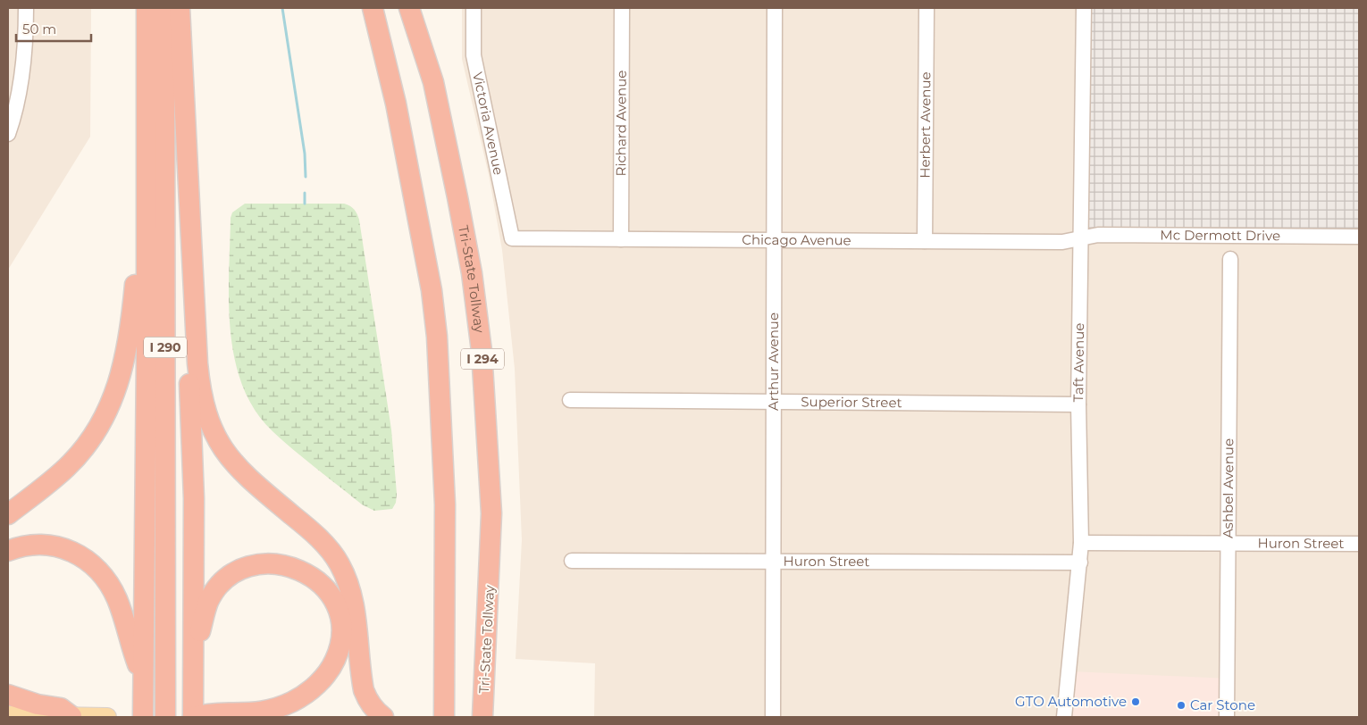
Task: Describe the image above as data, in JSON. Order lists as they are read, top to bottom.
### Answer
{
  "streets": {
    "highway": ["Tri-State Tollway", "I 290", "I 294"],
    "street": [
      "Victoria Avenue",
      "Richard Avenue",
      "Herbert Avenue",
      "Mc Dermott Drive",
      "Chicago Avenue",
      "Arthur Avenue",
      "Taft Avenue",
      "Superior Street",
      "Ashbel Avenue",
      "Huron Street"
    ]
  },
  "crossings": [
    ["Victoria Avenue", "Chicago Avenue"],
    ["Richard Avenue", "Chicago Avenue"],
    ["Herbert Avenue", "Chicago Avenue"],
    ["Mc Dermott Drive", "Chicago Avenue"],
    ["Mc Dermott Drive", "Taft Avenue"],
    ["Chicago Avenue", "Arthur Avenue"],
    ["Chicago Avenue", "Taft Avenue"],
    ["Arthur Avenue", "Superior Street"],
    ["Arthur Avenue", "Huron Street"],
    ["Taft Avenue", "Superior Street"],
    ["Taft Avenue", "Huron Street"],
    ["Ashbel Avenue", "Huron Street"]
  ],
  "places": ["GTO Automotive", "Car Stone"],
  "scale_bar": "50 m"
}
